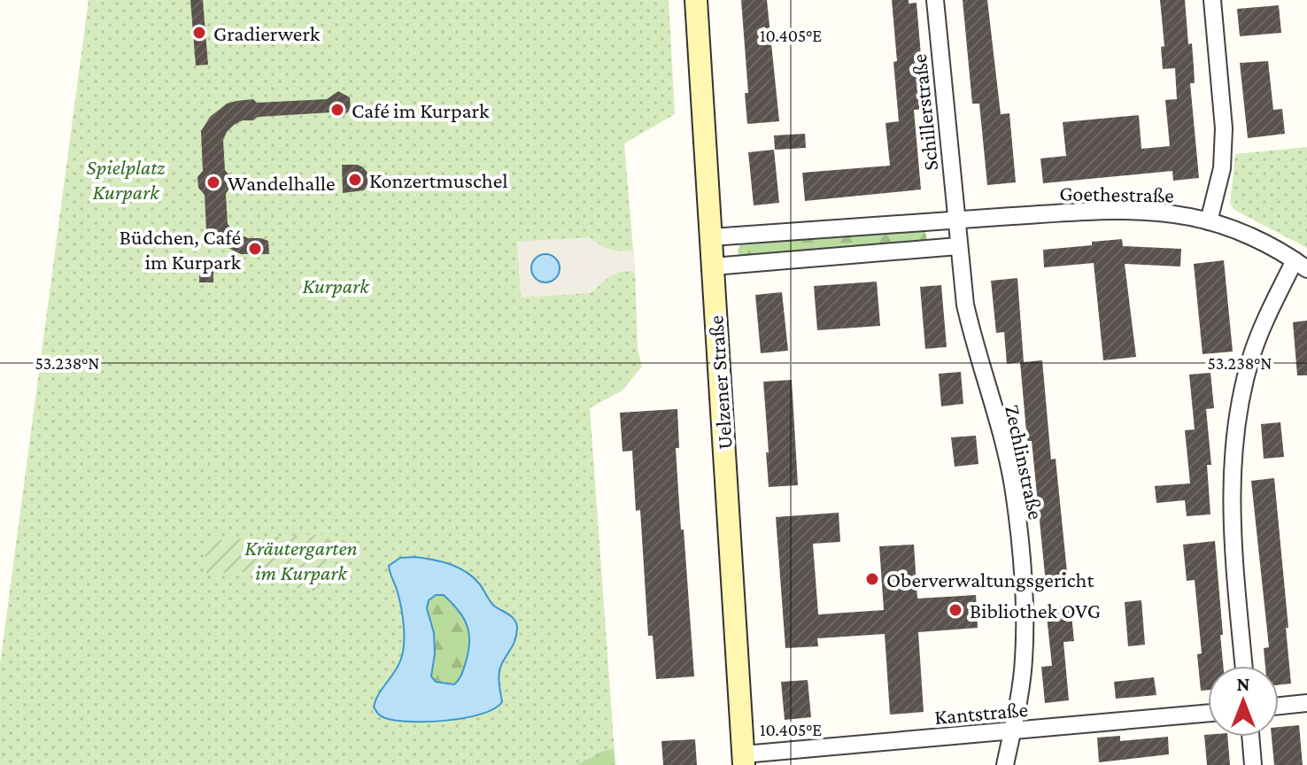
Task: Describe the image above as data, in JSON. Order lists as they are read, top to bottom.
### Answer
{
  "streets": {
    "street": [
      "Schillerstraße",
      "Goethestraße",
      "Uelzener Straße",
      "Zechlinstraße",
      "Kantstraße"
    ]
  },
  "crossings": [
    ["Schillerstraße", "Goethestraße"],
    ["Goethestraße", "Uelzener Straße"],
    ["Uelzener Straße", "Kantstraße"],
    ["Zechlinstraße", "Kantstraße"]
  ],
  "parks": ["Spielplatz Kurpark", "Kurpark", "Kräutergarten im Kurpark"],
  "places": [
    "Gradierwerk",
    "Café im Kurpark",
    "Konzertmuschel",
    "Wandelhalle",
    "Büdchen, Café im Kurpark",
    "Oberverwaltungsgericht",
    "Bibliothek OVG"
  ],
  "north": "top",
  "coordinates": ["10.405°E", "53.238°N"]
}
